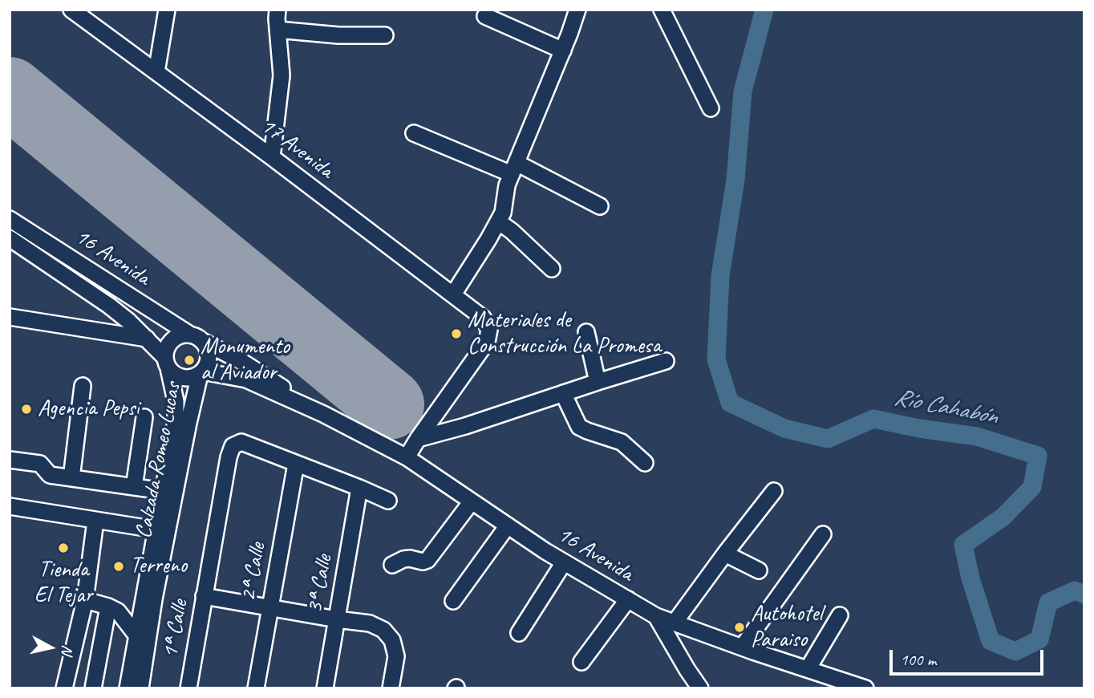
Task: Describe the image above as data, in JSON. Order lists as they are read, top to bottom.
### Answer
{
  "streets": {
    "street": [
      "17 Avenida",
      "16 Avenida",
      "Calzada Romeo Lucas",
      "2ª Calle",
      "3ª Calle",
      "1ª Calle"
    ]
  },
  "crossings": [
    ["16 Avenida", "Calzada Romeo Lucas"],
    ["2ª Calle", "1ª Calle"]
  ],
  "water": ["Río Cahabón"],
  "places": [
    "Materiales de Construcción La Promesa",
    "Monumento al Aviador",
    "Agencia Pepsi",
    "Tienda El Tejar",
    "Terreno",
    "Autohotel Paraiso"
  ],
  "scale_bar": "100 m",
  "north": "right"
}
